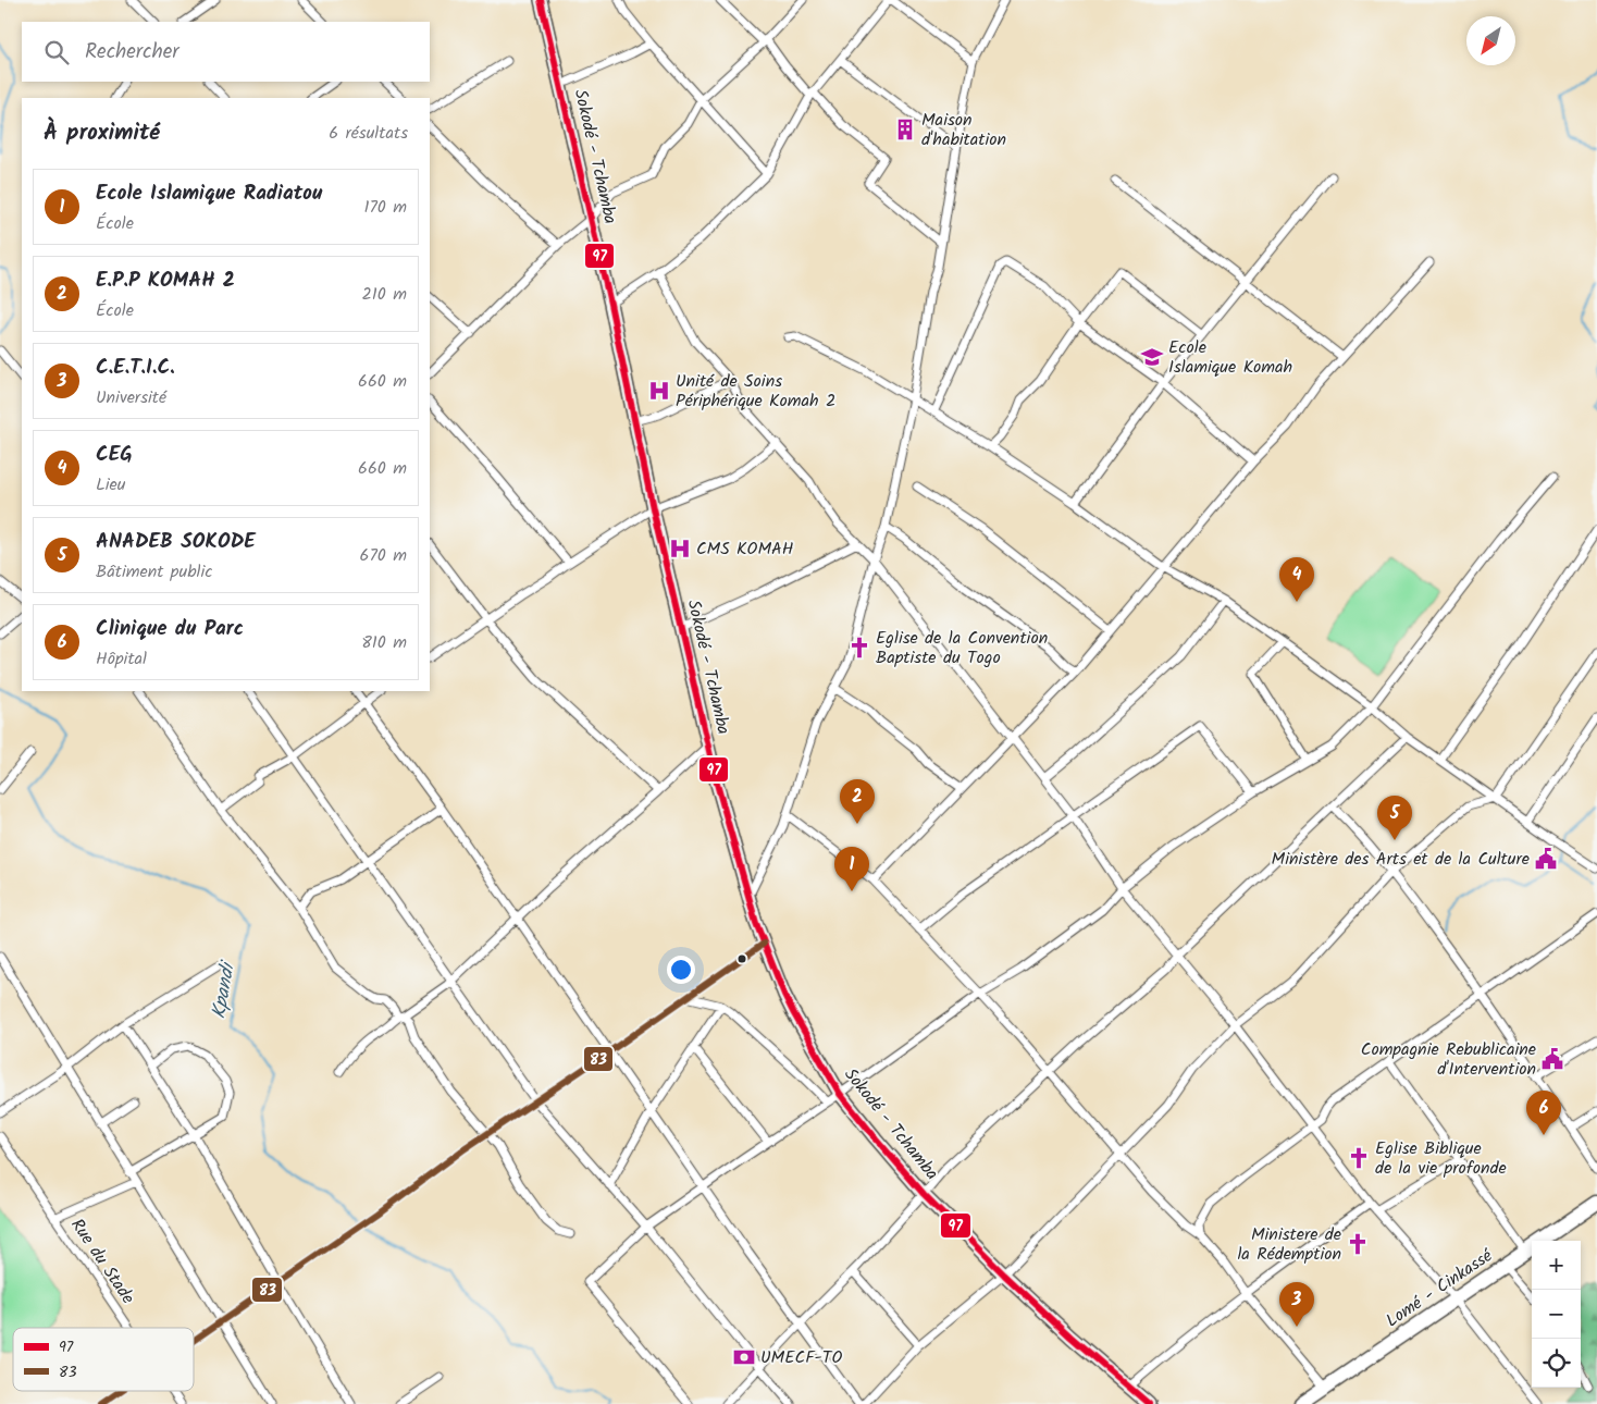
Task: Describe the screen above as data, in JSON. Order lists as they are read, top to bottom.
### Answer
{
  "streets": {
    "highway": ["Lomé - Cinkassé"],
    "main road": ["Sokodé - Tchamba"],
    "street": ["Rue du Stade"]
  },
  "water": ["Kpandi"],
  "places": {
    "building": ["Maison d'habitation"],
    "school or university": ["Ecole Islamique Komah"],
    "hospital": ["Unité de Soins Périphérique Komah 2", "CMS KOMAH"],
    "church": ["Eglise de la Convention Baptiste du Togo", "Eglise Biblique de la vie profonde", "Ministere de la Rédemption"],
    "public building": ["Ministère des Arts et de la Culture", "Compagnie Rebublicaine d'Intervention"],
    "bank": ["UMECF-TO"]
  },
  "lines": ["transit line 97", "transit line 83"],
  "legend": ["97", "83"],
  "north": "bottom left",
  "page": {
    "search": "Rechercher",
    "heading": ["À proximité", "6 résultats"],
    "list": [
      {
        "mark": "1",
        "name": "Ecole Islamique Radiatou",
        "note": "École",
        "value": "170 m"
      },
      {
        "mark": "2",
        "name": "E.P.P KOMAH 2",
        "note": "École",
        "value": "210 m"
      },
      {
        "mark": "3",
        "name": "C.E.T.I.C.",
        "note": "Université",
        "value": "660 m"
      },
      {
        "mark": "4",
        "name": "CEG",
        "note": "Lieu",
        "value": "660 m"
      },
      {
        "mark": "5",
        "name": "ANADEB SOKODE",
        "note": "Bâtiment public",
        "value": "670 m"
      },
      {
        "mark": "6",
        "name": "Clinique du Parc",
        "note": "Hôpital",
        "value": "810 m"
      }
    ],
    "pins": [
      "4",
      "2",
      "5",
      "1",
      "6",
      "3"
    ],
    "map_buttons": ["+", "−"]
  }
}
